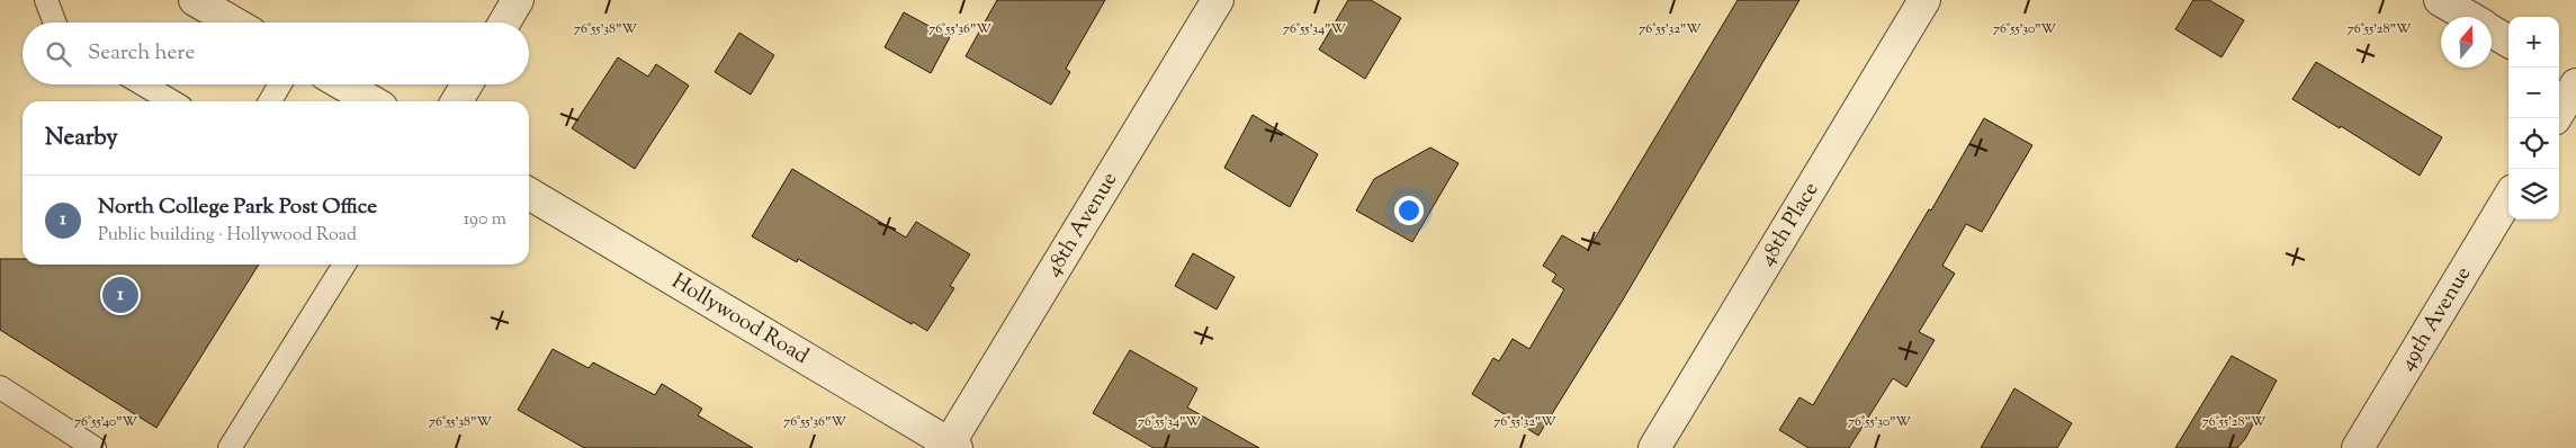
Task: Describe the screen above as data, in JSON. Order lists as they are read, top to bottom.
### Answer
{
  "streets": {
    "street": [
      "48th Avenue",
      "48th Place",
      "Hollywood Road",
      "49th Avenue"
    ]
  },
  "crossings": [
    ["48th Avenue", "Hollywood Road"]
  ],
  "north": "top",
  "page": {
    "map_buttons": ["+", "−"],
    "search": "Search here",
    "heading": "Nearby",
    "list": [
      {
        "mark": "1",
        "name": "North College Park Post Office",
        "note": "Public building · Hollywood Road",
        "value": "190 m"
      }
    ],
    "pins": "1"
  },
  "coordinates": [
    "76°55'38\"W",
    "76°55'36\"W",
    "76°55'34\"W",
    "76°55'32\"W",
    "76°55'30\"W",
    "76°55'28\"W",
    "76°55'40\"W"
  ]
}
